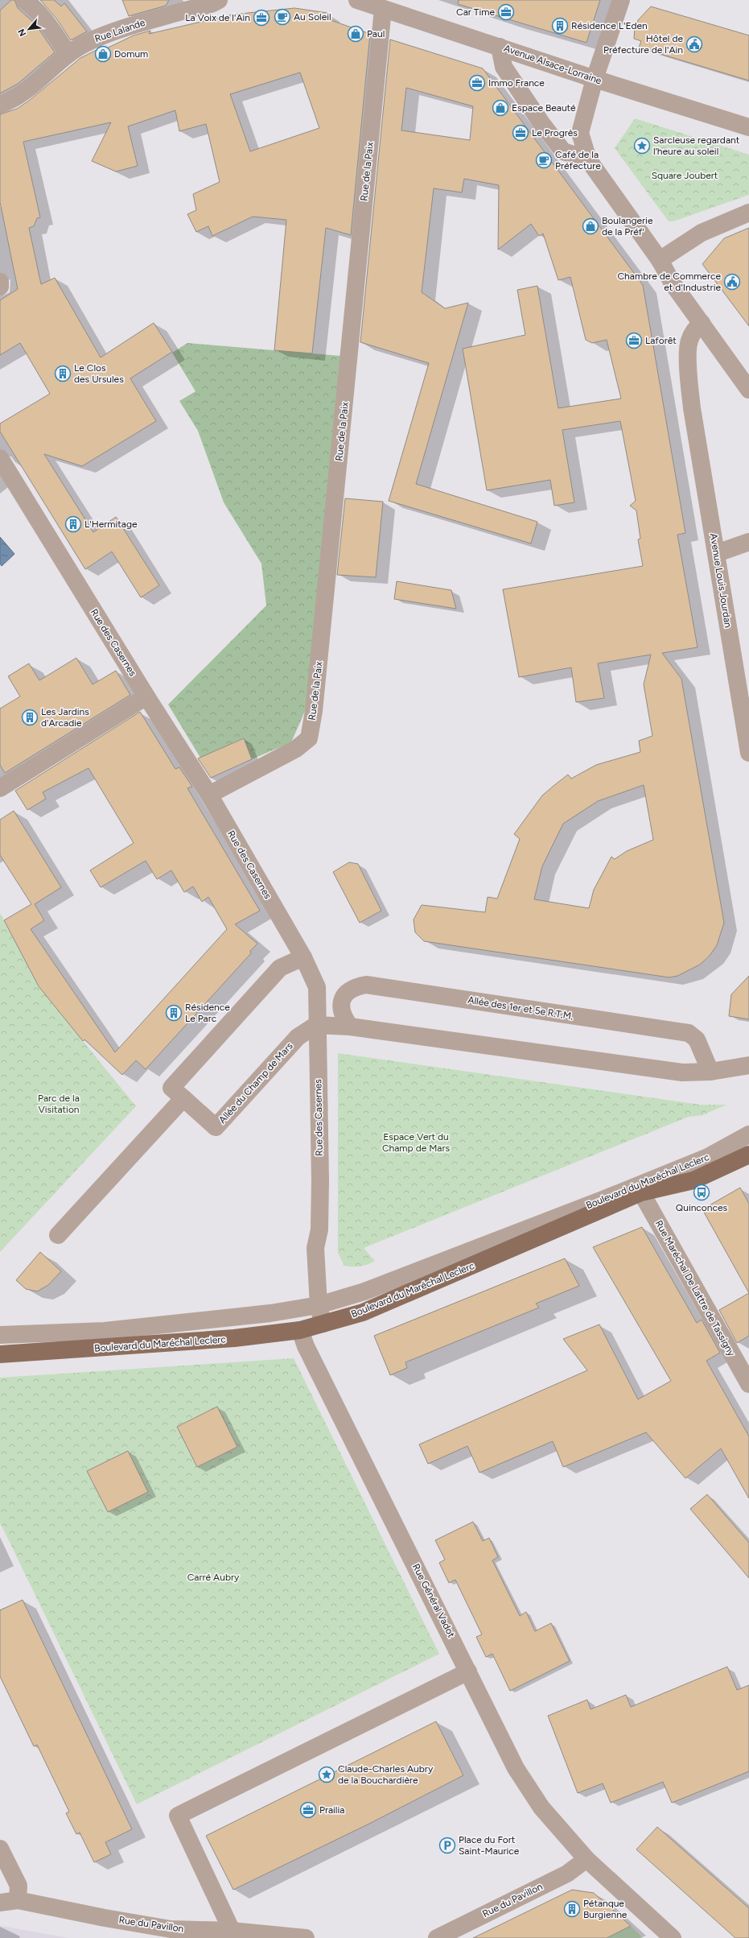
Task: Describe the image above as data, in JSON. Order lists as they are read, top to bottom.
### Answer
{
  "streets": {
    "main road": ["Boulevard du Maréchal Leclerc"],
    "street": [
      "Rue Lalande",
      "Avenue Alsace-Lorraine",
      "Rue de la Paix",
      "Avenue Louis Jourdan",
      "Rue des Casernes",
      "Allée des 1er et 5e R.T.M.",
      "Allée du Champ de Mars",
      "Rue Maréchal De Lattre de Tassigny",
      "Rue Général Vadot",
      "Rue du Pavillon"
    ]
  },
  "crossings": [
    ["Avenue Alsace-Lorraine", "Rue de la Paix"],
    ["Rue de la Paix", "Rue des Casernes"],
    ["Rue des Casernes", "Allée du Champ de Mars"],
    ["Rue des Casernes", "Boulevard du Maréchal Leclerc"],
    ["Boulevard du Maréchal Leclerc", "Rue Maréchal De Lattre de Tassigny"],
    ["Boulevard du Maréchal Leclerc", "Rue Général Vadot"],
    ["Rue Général Vadot", "Rue du Pavillon"]
  ],
  "parks": [
    "Square Joubert",
    "Parc de la Visitation",
    "Espace Vert du Champ de Mars",
    "Carré Aubry"
  ],
  "places": {
    "office": [
      "Car Time",
      "La Voix de l'Ain",
      "Immo France",
      "Le Progrès",
      "Laforêt",
      "Prailia"
    ],
    "cafe": ["Au Soleil", "Café de la Préfecture"],
    "building": [
      "Résidence L'Eden",
      "Le Clos des Ursules",
      "L'Hermitage",
      "Les Jardins d'Arcadie",
      "Résidence Le Parc",
      "Pétanque Burgienne"
    ],
    "shop": [
      "Paul",
      "Domum",
      "Espace Beauté",
      "Boulangerie de la Préf'"
    ],
    "public building": ["Hôtel de Préfecture de l'Ain", "Chambre de Commerce et d'Industrie"],
    "place": ["Sarcleuse regardant l’heure au soleil", "Claude-Charles Aubry de la Bouchardière"],
    "bus stop": ["Quinconces"],
    "parking": ["Place du Fort Saint-Maurice"]
  },
  "north": "bottom left"
}
